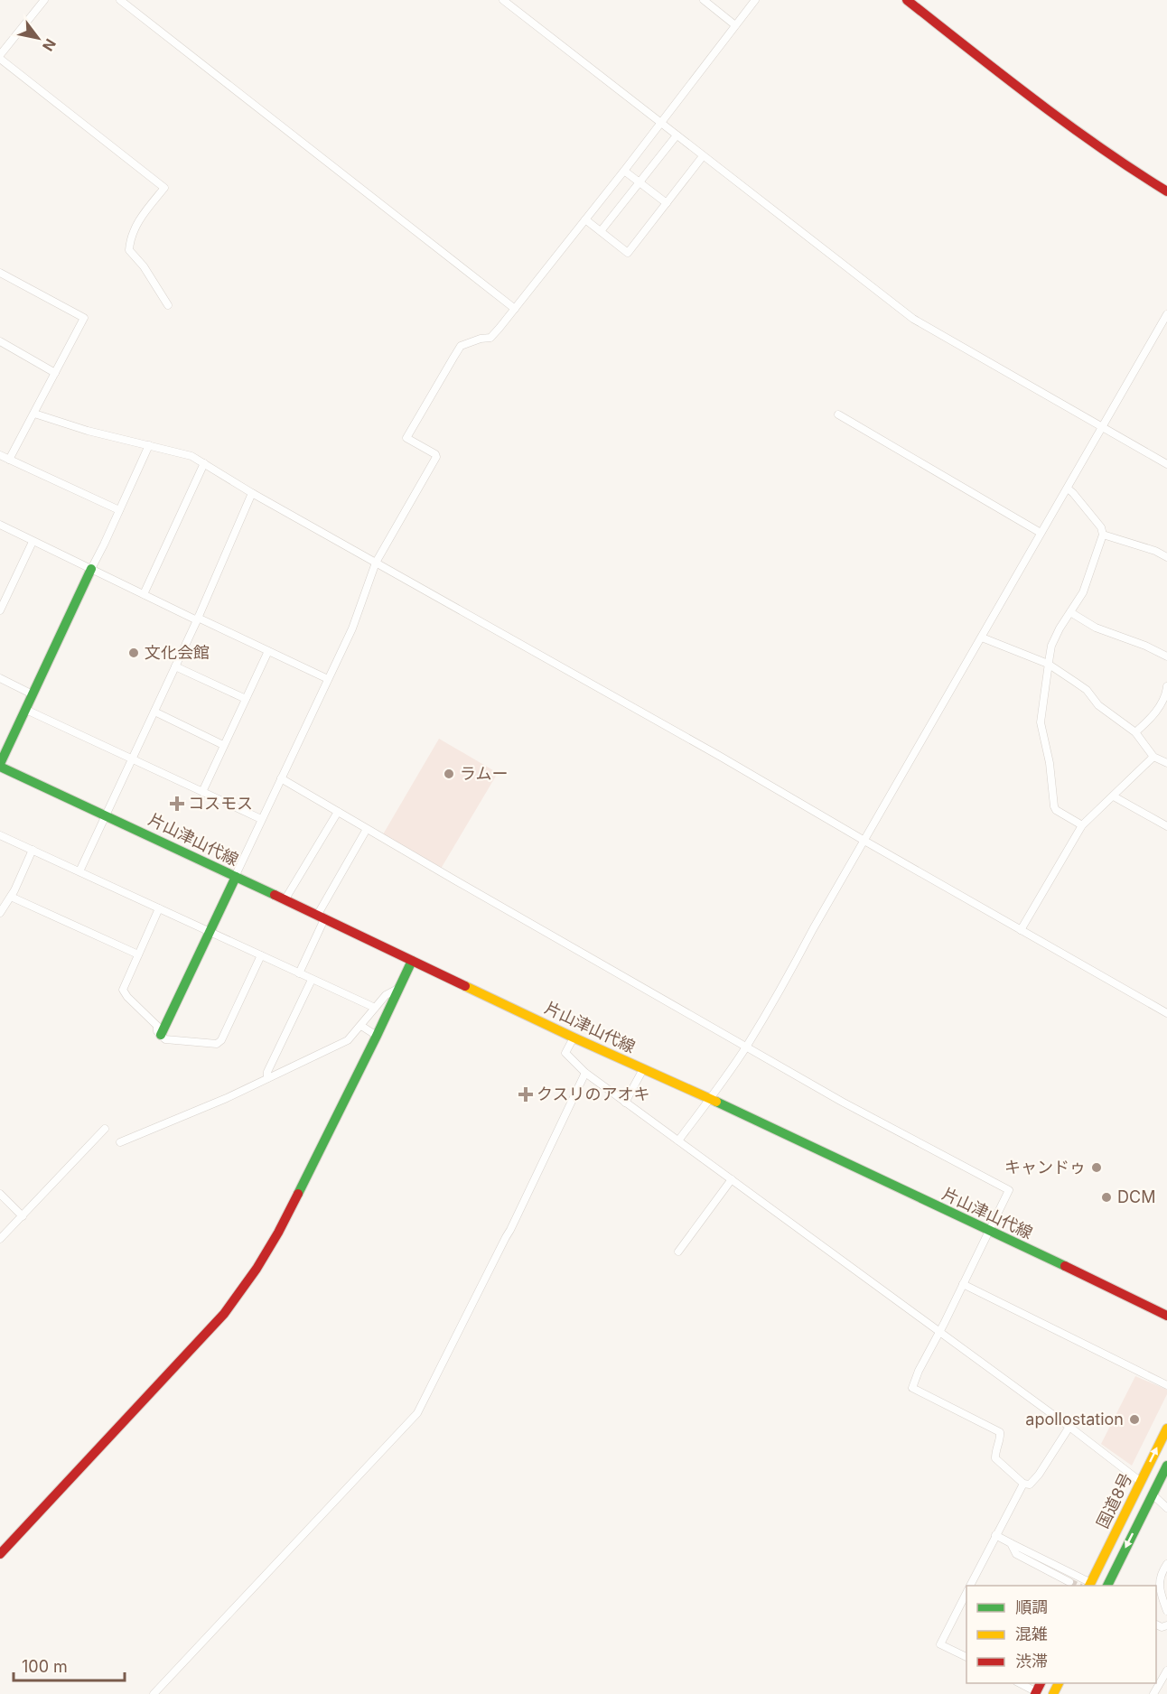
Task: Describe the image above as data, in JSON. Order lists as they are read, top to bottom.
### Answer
{
  "streets": {
    "main road": ["片山津山代線", "国道8号"]
  },
  "places": {
    "other": [
      "文化会館",
      "ラムー",
      "キャンドゥ",
      "DCM",
      "apollostation"
    ],
    "health": ["コスモス", "クスリのアオキ"]
  },
  "legend": ["順調", "混雑", "渋滞"],
  "scale_bar": "100 m",
  "north": "bottom right"
}
